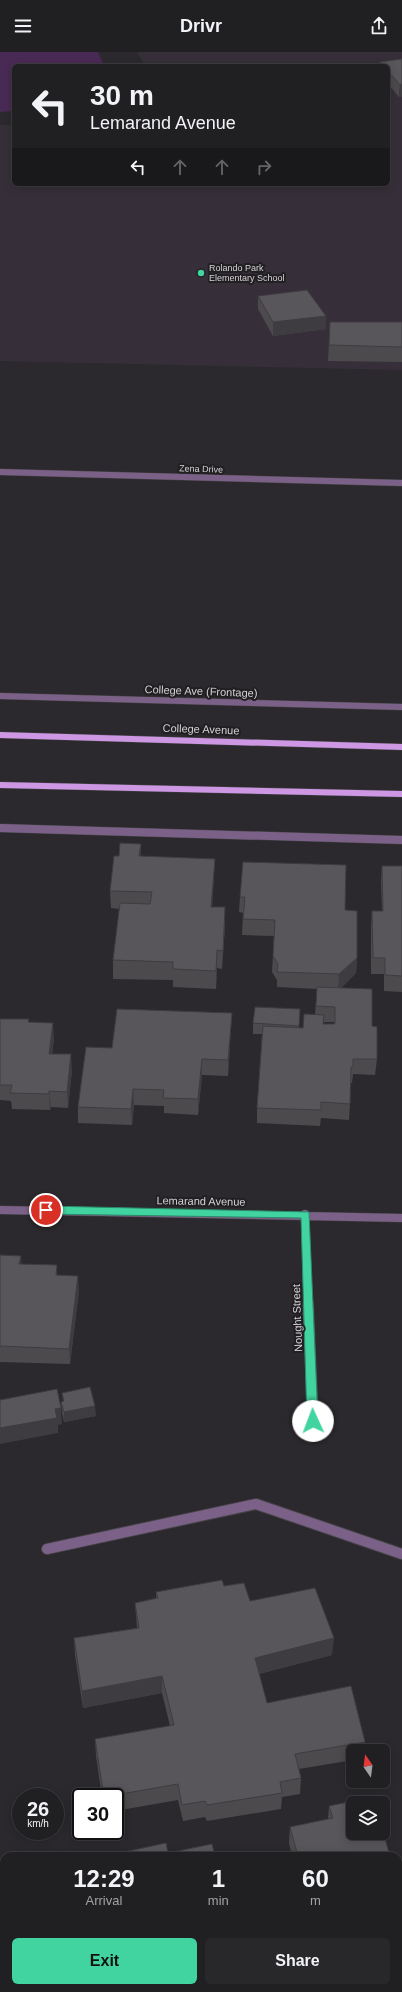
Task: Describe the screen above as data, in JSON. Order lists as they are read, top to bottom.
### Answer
{
  "streets": {
    "main road": ["College Avenue"],
    "street": [
      "Zena Drive",
      "College Ave (Frontage)",
      "Lemarand Avenue",
      "Nought Street"
    ]
  },
  "crossings": [
    ["Lemarand Avenue", "Nought Street"]
  ],
  "places": ["Rolando Park Elementary School"],
  "north": "top",
  "page": {
    "header": "Drivr",
    "turn": ["30 m", "Lemarand Avenue"],
    "speed": "26 km/h",
    "limit": "30",
    "eta": [
      "12:29",
      "Arrival",
      "1",
      "min",
      "60",
      "m"
    ],
    "buttons": ["Exit", "Share"]
  }
}
